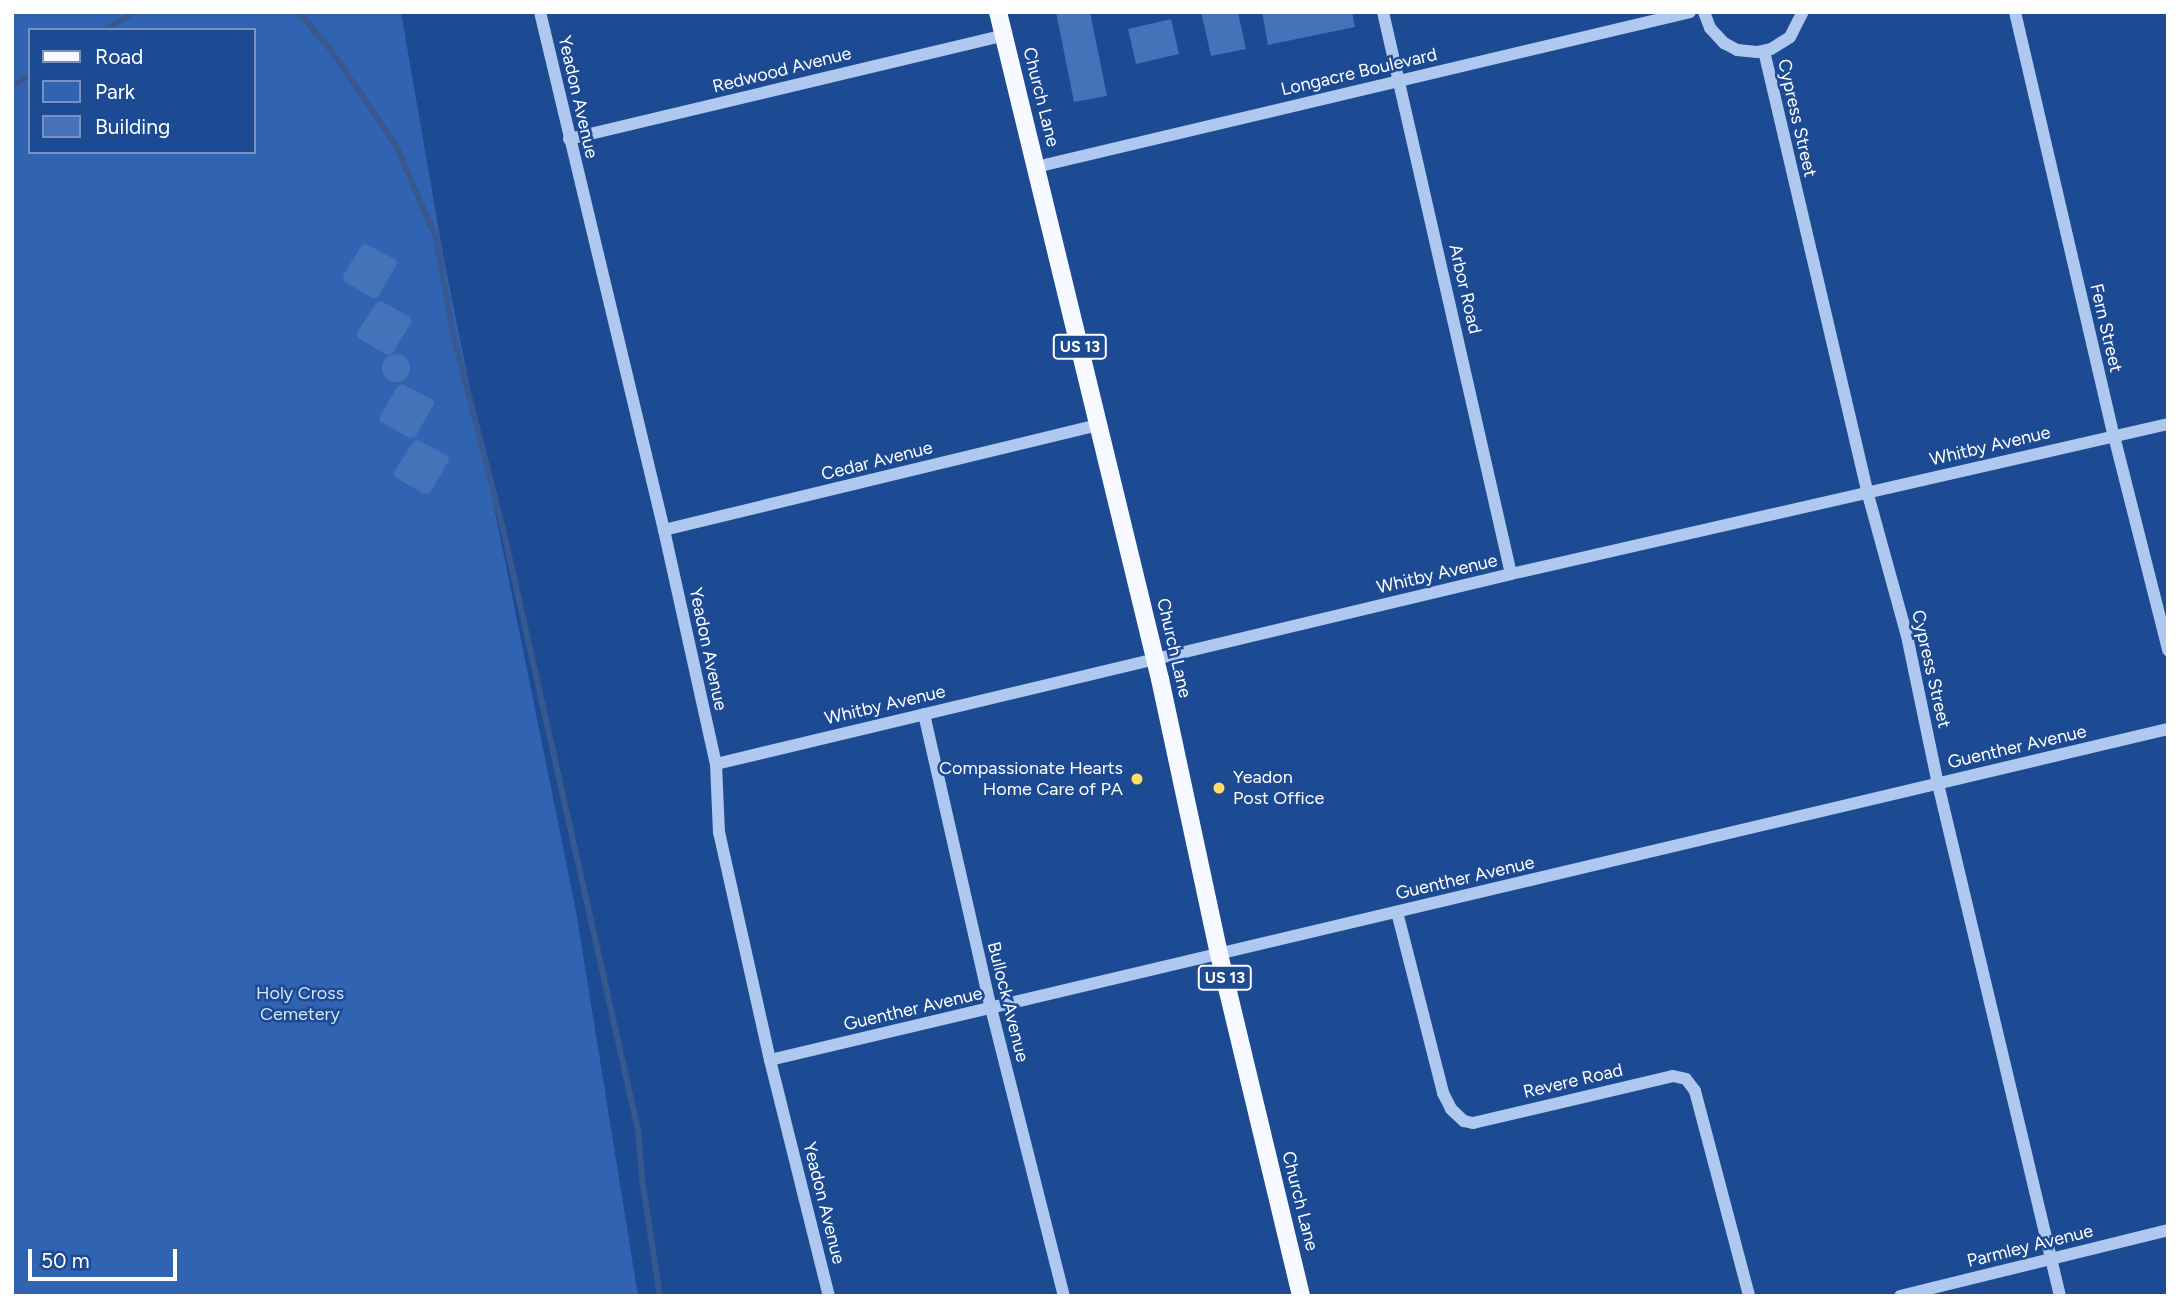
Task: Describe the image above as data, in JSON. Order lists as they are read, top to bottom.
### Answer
{
  "streets": {
    "main road": ["Church Lane", "US 13"],
    "street": [
      "Redwood Avenue",
      "Longacre Boulevard",
      "Yeadon Avenue",
      "Cypress Street",
      "Arbor Road",
      "Fern Street",
      "Whitby Avenue",
      "Cedar Avenue",
      "Guenther Avenue",
      "Bullock Avenue",
      "Revere Road",
      "Parmley Avenue"
    ]
  },
  "crossings": [
    ["Redwood Avenue", "Yeadon Avenue"],
    ["Redwood Avenue", "Church Lane"],
    ["Longacre Boulevard", "Church Lane"],
    ["Longacre Boulevard", "Arbor Road"],
    ["Yeadon Avenue", "Whitby Avenue"],
    ["Yeadon Avenue", "Cedar Avenue"],
    ["Yeadon Avenue", "Guenther Avenue"],
    ["Church Lane", "Whitby Avenue"],
    ["Church Lane", "Cedar Avenue"],
    ["Church Lane", "Guenther Avenue"],
    ["Cypress Street", "Whitby Avenue"],
    ["Cypress Street", "Guenther Avenue"],
    ["Cypress Street", "Parmley Avenue"],
    ["Arbor Road", "Whitby Avenue"],
    ["Fern Street", "Whitby Avenue"],
    ["Whitby Avenue", "Bullock Avenue"],
    ["Guenther Avenue", "Bullock Avenue"],
    ["Guenther Avenue", "Revere Road"]
  ],
  "parks": ["Holy Cross Cemetery"],
  "places": ["Compassionate Hearts Home Care of PA", "Yeadon Post Office"],
  "legend": ["Road", "Park", "Building"],
  "scale_bar": "50 m"
}
